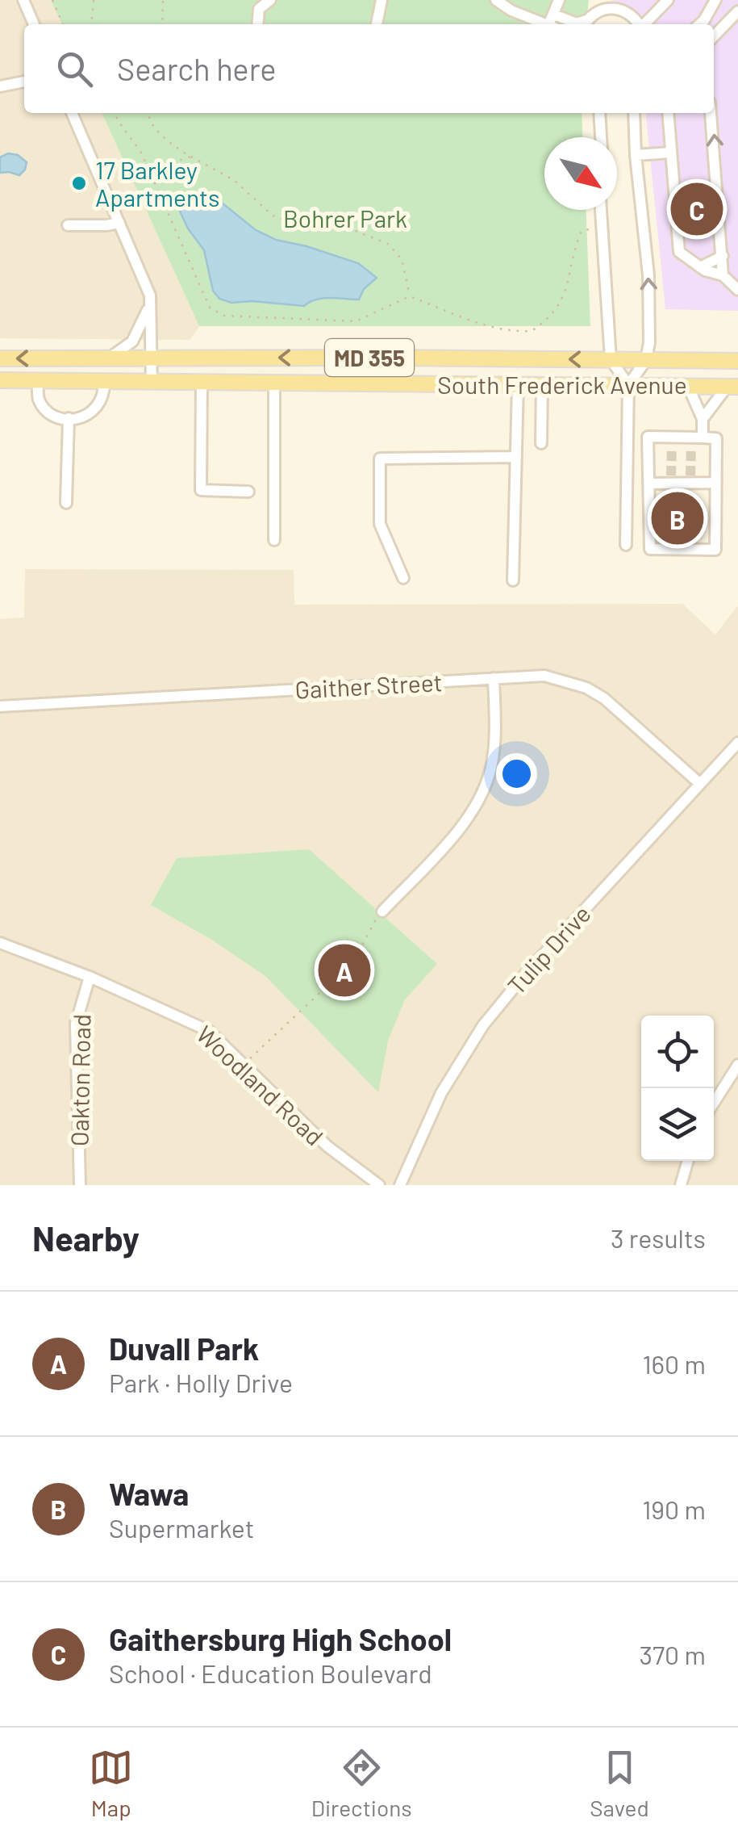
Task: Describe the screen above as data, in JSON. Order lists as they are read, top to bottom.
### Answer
{
  "streets": {
    "main road": ["MD 355", "South Frederick Avenue"],
    "street": [
      "Gaither Street",
      "Tulip Drive",
      "Oakton Road",
      "Woodland Road"
    ]
  },
  "crossings": [
    ["Gaither Street", "Tulip Drive"],
    ["Oakton Road", "Woodland Road"]
  ],
  "parks": ["Bohrer Park"],
  "places": ["17 Barkley Apartments"],
  "north": "bottom right",
  "page": {
    "search": "Search here",
    "pins": ["C", "B", "A"],
    "heading": ["Nearby", "3 results"],
    "list": [
      {
        "mark": "A",
        "name": "Duvall Park",
        "note": "Park · Holly Drive",
        "value": "160 m"
      },
      {
        "mark": "B",
        "name": "Wawa",
        "note": "Supermarket",
        "value": "190 m"
      },
      {
        "mark": "C",
        "name": "Gaithersburg High School",
        "note": "School · Education Boulevard",
        "value": "370 m"
      }
    ],
    "nav": ["Map", "Directions", "Saved"]
  }
}
